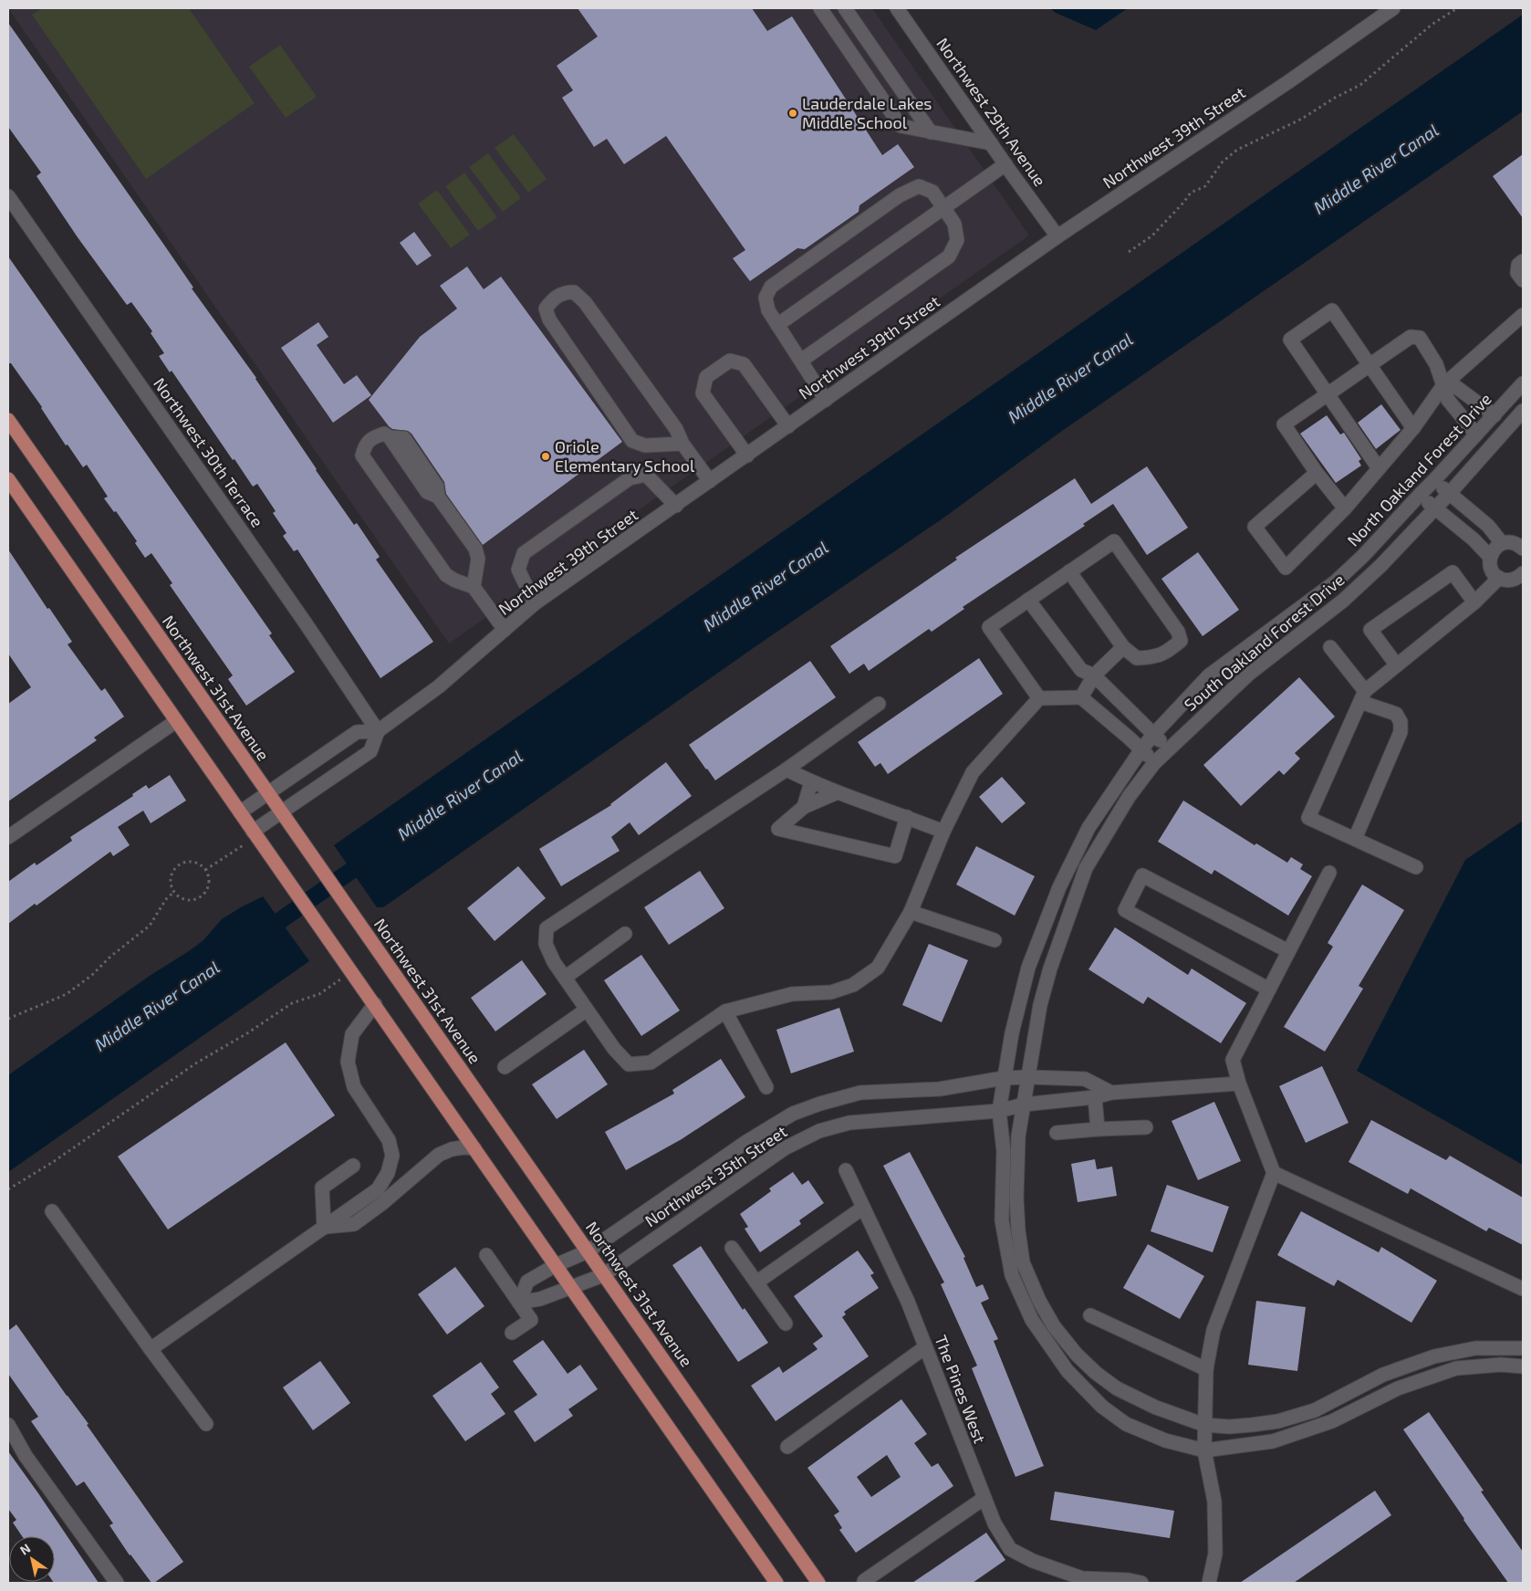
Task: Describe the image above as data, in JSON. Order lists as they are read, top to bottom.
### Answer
{
  "streets": {
    "main road": ["Northwest 31st Avenue"],
    "street": [
      "Northwest 29th Avenue",
      "Northwest 39th Street",
      "Northwest 30th Terrace",
      "North Oakland Forest Drive",
      "South Oakland Forest Drive",
      "Northwest 35th Street",
      "The Pines West"
    ]
  },
  "crossings": [
    ["Northwest 29th Avenue", "Northwest 39th Street"],
    ["Northwest 39th Street", "Northwest 30th Terrace"],
    ["North Oakland Forest Drive", "Northwest 35th Street"],
    ["South Oakland Forest Drive", "Northwest 35th Street"],
    ["Northwest 31st Avenue", "Northwest 35th Street"]
  ],
  "water": ["Middle River Canal"],
  "places": ["Lauderdale Lakes Middle School", "Oriole Elementary School"],
  "north": "top left"
}
